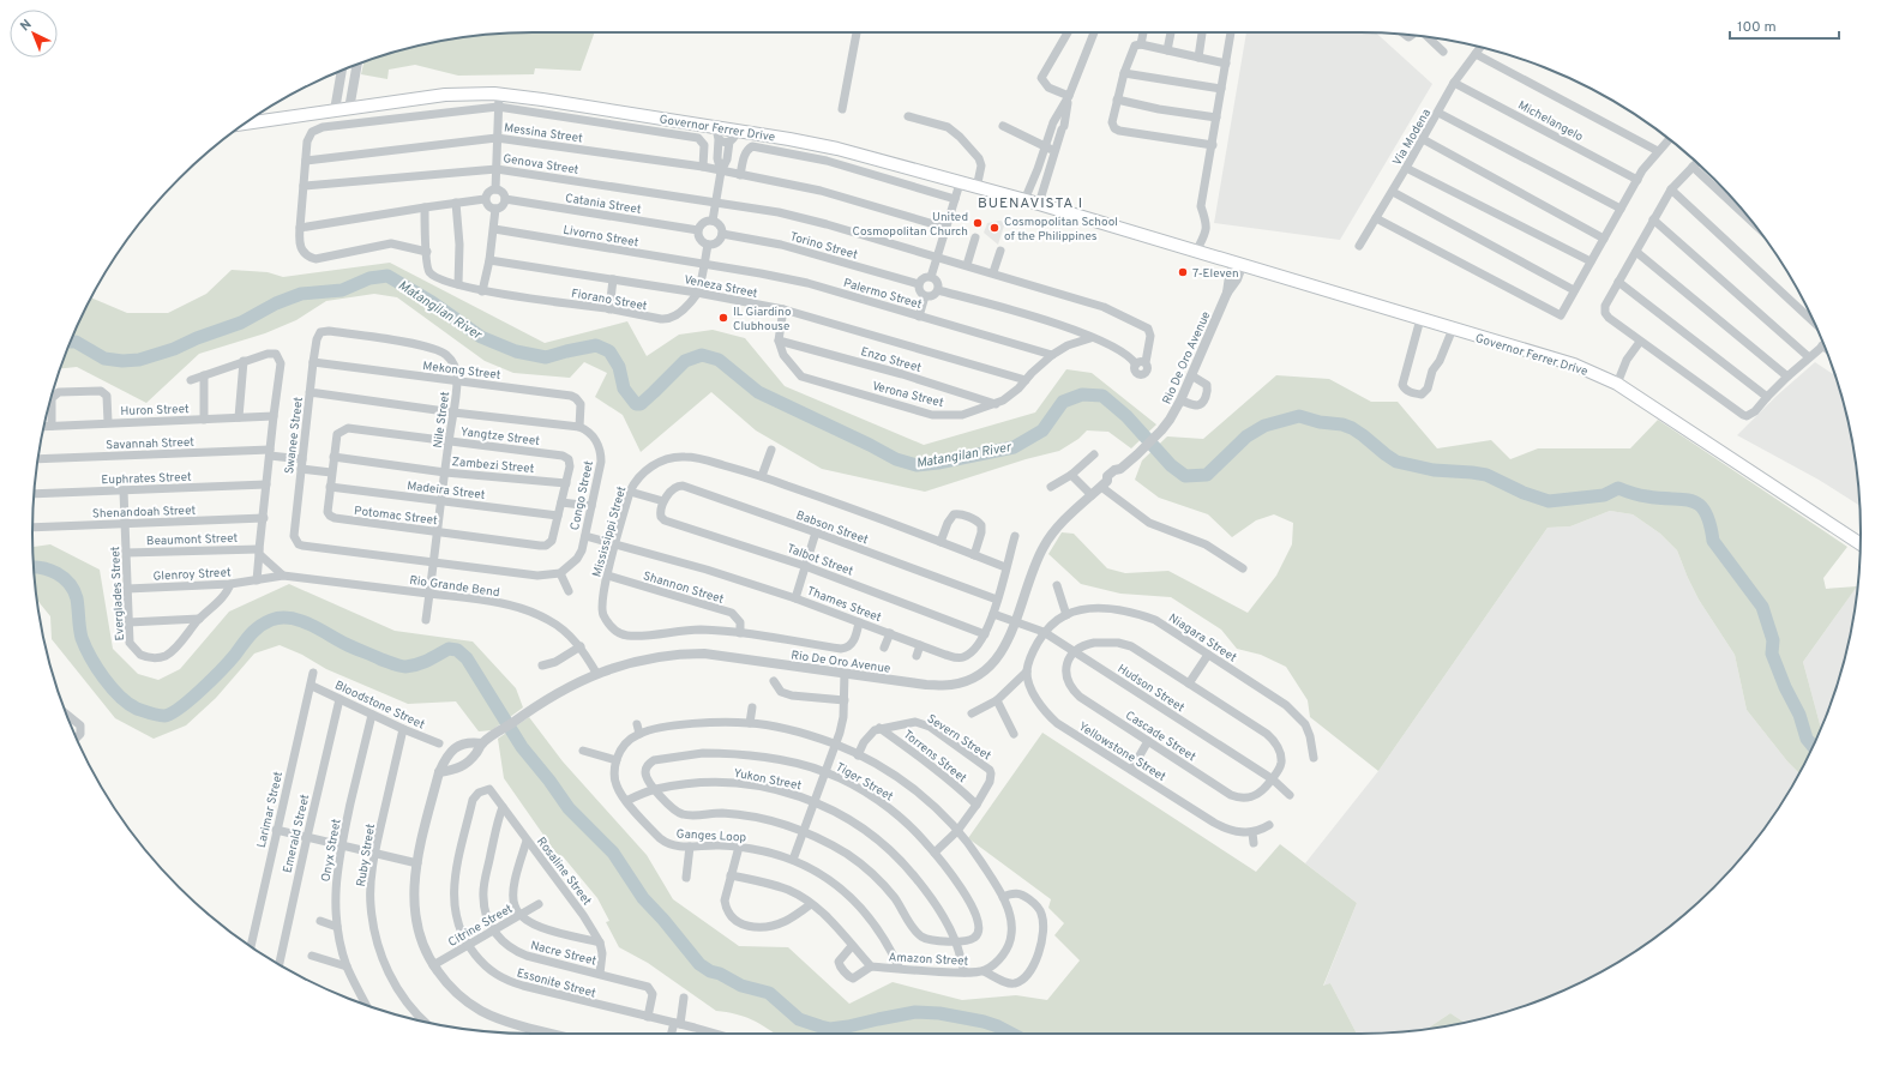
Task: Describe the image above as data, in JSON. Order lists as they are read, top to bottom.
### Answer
{
  "streets": {
    "main road": ["Governor Ferrer Drive"],
    "street": [
      "Michelangelo",
      "Messina Street",
      "Via Modena",
      "Genova Street",
      "Catania Street",
      "Livorno Street",
      "Torino Street",
      "Veneza Street",
      "Palermo Street",
      "Fiorano Street",
      "Rio De Oro Avenue",
      "Enzo Street",
      "Mekong Street",
      "Verona Street",
      "Huron Street",
      "Nile Street",
      "Swanee Street",
      "Yangtze Street",
      "Savannah Street",
      "Zambezi Street",
      "Euphrates Street",
      "Madeira Street",
      "Congo Street",
      "Shenandoah Street",
      "Potomac Street",
      "Babson Street",
      "Mississippi Street",
      "Beaumont Street",
      "Talbot Street",
      "Glenroy Street",
      "Rio Grande Bend",
      "Shannon Street",
      "Everglades Street",
      "Thames Street",
      "Niagara Street",
      "Hudson Street",
      "Bloodstone Street",
      "Cascade Street",
      "Severn Street",
      "Yellowstone Street",
      "Torrens Street",
      "Yukon Street",
      "Tiger Street",
      "Larimar Street",
      "Emerald Street",
      "Ganges Loop",
      "Onyx Street",
      "Ruby Street",
      "Rosaline Street",
      "Citrine Street",
      "Nacre Street",
      "Amazon Street",
      "Essonite Street"
    ]
  },
  "crossings": [
    ["Michelangelo", "Via Modena"],
    ["Governor Ferrer Drive", "Rio De Oro Avenue"],
    ["Genova Street", "Verona Street"],
    ["Catania Street", "Torino Street"],
    ["Catania Street", "Fiorano Street"],
    ["Livorno Street", "Palermo Street"],
    ["Livorno Street", "Fiorano Street"],
    ["Torino Street", "Fiorano Street"],
    ["Veneza Street", "Fiorano Street"],
    ["Veneza Street", "Verona Street"],
    ["Palermo Street", "Fiorano Street"],
    ["Palermo Street", "Verona Street"],
    ["Rio De Oro Avenue", "Rio Grande Bend"],
    ["Rio De Oro Avenue", "Hudson Street"],
    ["Rio De Oro Avenue", "Citrine Street"],
    ["Enzo Street", "Verona Street"],
    ["Mekong Street", "Nile Street"],
    ["Mekong Street", "Swanee Street"],
    ["Mekong Street", "Congo Street"],
    ["Nile Street", "Swanee Street"],
    ["Nile Street", "Yangtze Street"],
    ["Nile Street", "Zambezi Street"],
    ["Nile Street", "Madeira Street"],
    ["Nile Street", "Potomac Street"],
    ["Nile Street", "Rio Grande Bend"],
    ["Swanee Street", "Savannah Street"],
    ["Yangtze Street", "Zambezi Street"],
    ["Yangtze Street", "Madeira Street"],
    ["Yangtze Street", "Potomac Street"],
    ["Zambezi Street", "Potomac Street"],
    ["Euphrates Street", "Everglades Street"],
    ["Madeira Street", "Potomac Street"],
    ["Congo Street", "Thames Street"],
    ["Shenandoah Street", "Everglades Street"],
    ["Babson Street", "Talbot Street"],
    ["Babson Street", "Thames Street"],
    ["Mississippi Street", "Shannon Street"],
    ["Mississippi Street", "Thames Street"],
    ["Beaumont Street", "Everglades Street"],
    ["Talbot Street", "Thames Street"],
    ["Glenroy Street", "Rio Grande Bend"],
    ["Glenroy Street", "Everglades Street"],
    ["Thames Street", "Hudson Street"],
    ["Niagara Street", "Hudson Street"],
    ["Hudson Street", "Cascade Street"],
    ["Bloodstone Street", "Larimar Street"],
    ["Bloodstone Street", "Emerald Street"],
    ["Bloodstone Street", "Onyx Street"],
    ["Bloodstone Street", "Ruby Street"],
    ["Severn Street", "Torrens Street"],
    ["Severn Street", "Tiger Street"],
    ["Severn Street", "Amazon Street"],
    ["Yukon Street", "Tiger Street"],
    ["Yukon Street", "Ganges Loop"],
    ["Yukon Street", "Amazon Street"],
    ["Ganges Loop", "Amazon Street"],
    ["Rosaline Street", "Nacre Street"],
    ["Rosaline Street", "Essonite Street"],
    ["Citrine Street", "Nacre Street"],
    ["Citrine Street", "Essonite Street"],
    ["Nacre Street", "Essonite Street"]
  ],
  "districts": ["BUENAVISTA I"],
  "water": ["Matangilan River"],
  "places": [
    "United Cosmopolitan Church",
    "Cosmopolitan School of the Philippines",
    "7-Eleven",
    "IL Giardino Clubhouse"
  ],
  "scale_bar": "100 m",
  "north": "top left"
}
